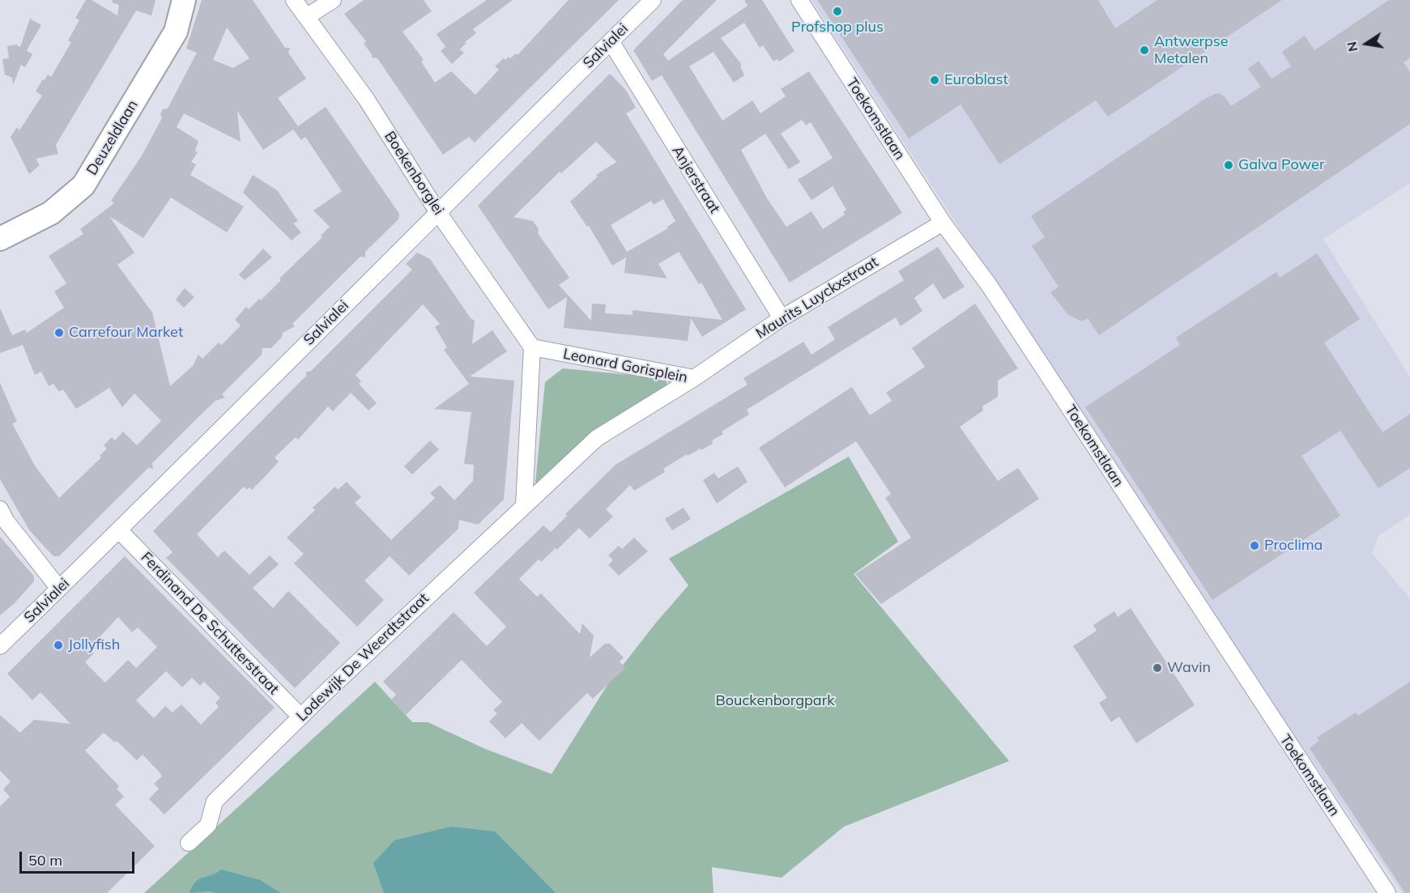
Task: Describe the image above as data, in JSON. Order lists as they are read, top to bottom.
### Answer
{
  "streets": {
    "street": [
      "Salvialei",
      "Toekomstlaan",
      "Deuzeldlaan",
      "Boekenborglei",
      "Anjerstraat",
      "Maurits Luyckxstraat",
      "Leonard Gorisplein",
      "Ferdinand De Schutterstraat",
      "Lodewijk De Weerdtstraat"
    ]
  },
  "crossings": [
    ["Salvialei", "Boekenborglei"],
    ["Salvialei", "Anjerstraat"],
    ["Salvialei", "Ferdinand De Schutterstraat"],
    ["Toekomstlaan", "Maurits Luyckxstraat"],
    ["Boekenborglei", "Leonard Gorisplein"],
    ["Anjerstraat", "Maurits Luyckxstraat"],
    ["Maurits Luyckxstraat", "Leonard Gorisplein"],
    ["Leonard Gorisplein", "Lodewijk De Weerdtstraat"],
    ["Ferdinand De Schutterstraat", "Lodewijk De Weerdtstraat"]
  ],
  "parks": ["Bouckenborgpark"],
  "places": [
    "Profshop plus",
    "Antwerpse Metalen",
    "Euroblast",
    "Galva Power",
    "Carrefour Market",
    "Proclima",
    "Jollyfish",
    "Wavin"
  ],
  "scale_bar": "50 m",
  "north": "left"
}
